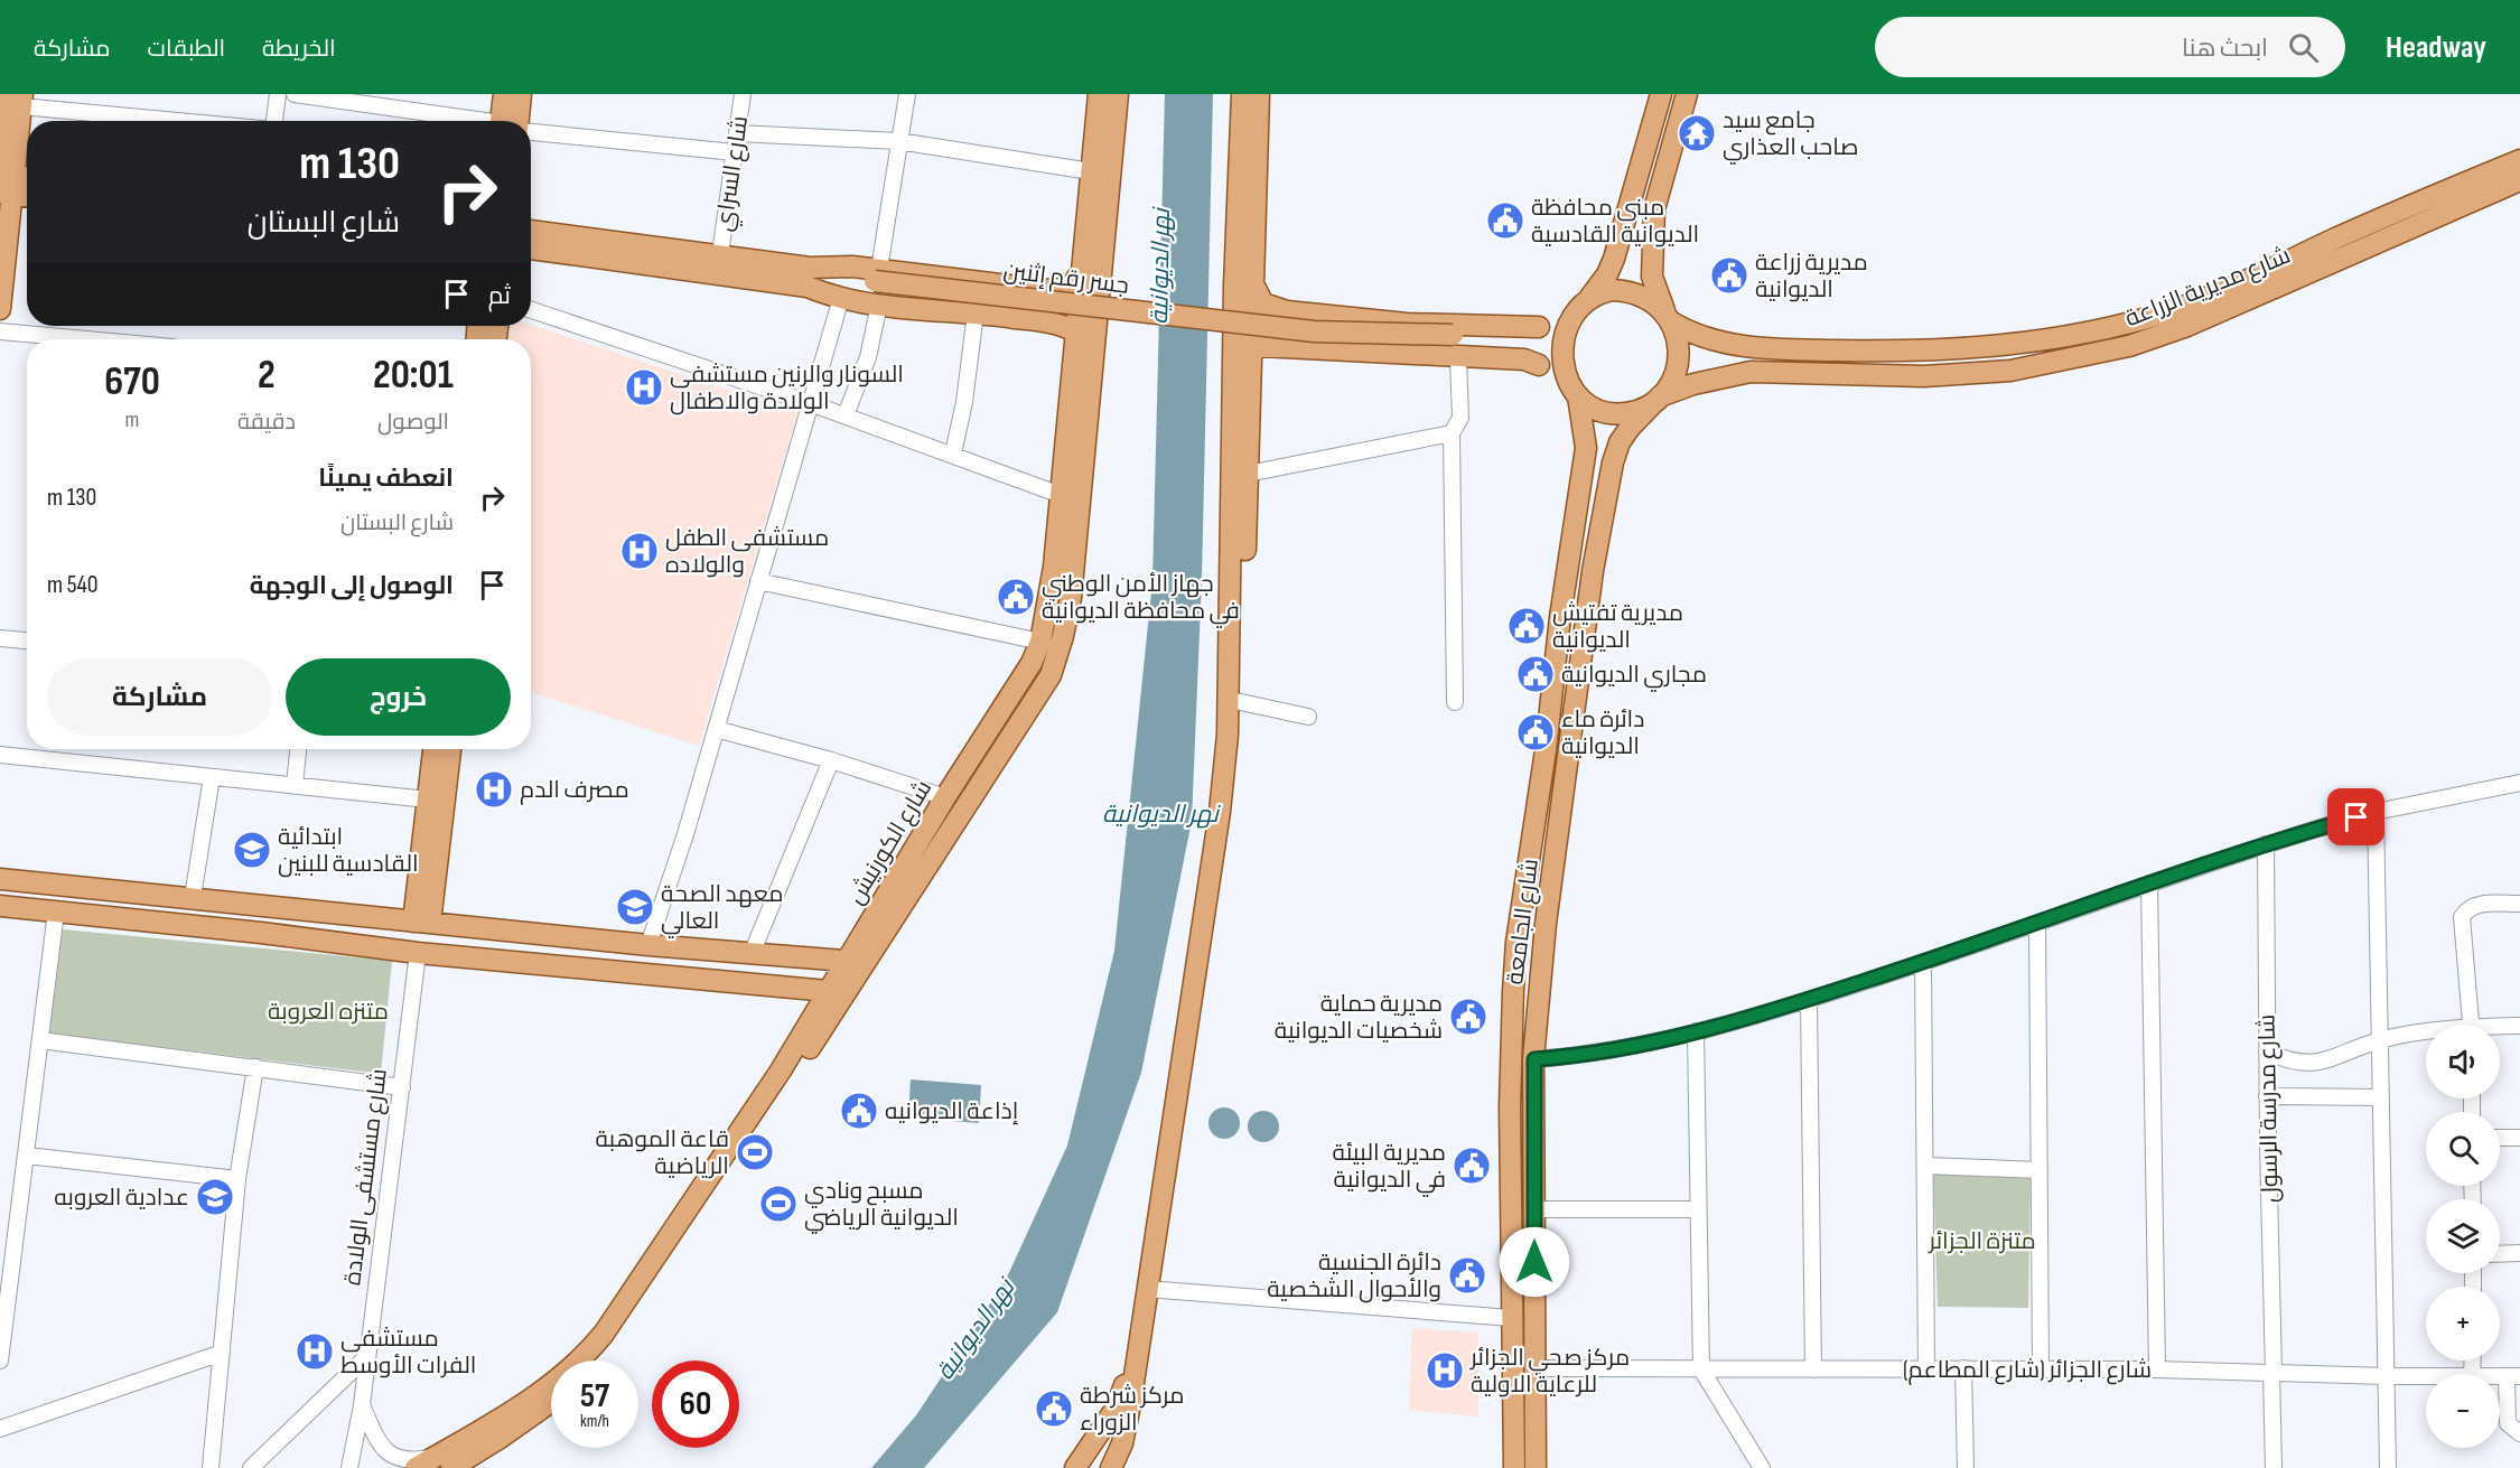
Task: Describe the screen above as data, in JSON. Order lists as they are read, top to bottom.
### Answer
{
  "streets": {
    "main road": [
      "جسر رقم إثنين",
      "شارع مديرية الزراعة",
      "شارع الكورنيش",
      "شارع الجامعة"
    ],
    "street": [
      "شارع السراي",
      "شارع مدرسة الرسول",
      "شارع مستشفى الولادة",
      "شارع الجزائر (شارع المطاعم)"
    ]
  },
  "crossings": [
    ["شارع مديرية الزراعة", "شارع الجامعة"],
    ["شارع الجامعة", "شارع الجزائر (شارع المطاعم)"],
    ["شارع مدرسة الرسول", "شارع الجزائر (شارع المطاعم)"]
  ],
  "water": ["نهر الديوانية"],
  "parks": ["متنزه العروبة", "متنزة الجزائر"],
  "places": {
    "temple": ["جامع سيد صاحب العذاري"],
    "public building": [
      "مبنى محافظة الديوانية القادسية",
      "مديرية زراعة الديوانية",
      "جهاز الأمن الوطني في محافظة الديوانية",
      "مديرية تفتيش الديوانية",
      "مجاري الديوانية",
      "دائرة ماء الديوانية",
      "مديرية حماية شخصيات الديوانية",
      "إذاعة الديوانيه",
      "مديرية البيئة في الديوانية",
      "دائرة الجنسية والأحوال الشخصية",
      "مركز شرطة الزوراء"
    ],
    "hospital": [
      "السونار والرنين مستشفى الولادة والاطفال",
      "مستشفى الطفل والولاده",
      "مصرف الدم",
      "مستشفى الفرات الأوسط",
      "مركز صحي الجزائر للرعاية الاولية"
    ],
    "school or university": ["ابتدائية القادسية للبنين", "معهد الصحة العالي", "عدادية العروبه"],
    "sports": ["قاعة الموهبة الرياضية", "مسبح ونادي الديوانية الرياضي"]
  },
  "page": {
    "header": "Headway",
    "search": "ابحث هنا",
    "nav": ["الخريطة", "الطبقات", "مشاركة"],
    "turn": ["130 m", "شارع البستان"],
    "then": "ثم",
    "eta": [
      "20:01",
      "الوصول",
      "2",
      "دقيقة",
      "670",
      "m"
    ],
    "list": [
      {
        "name": "انعطف يمينًا",
        "note": "شارع البستان",
        "value": "130 m"
      },
      {
        "name": "الوصول إلى الوجهة",
        "value": "540 m"
      }
    ],
    "buttons": ["خروج", "مشاركة"],
    "map_buttons": ["+", "−"],
    "speed": "57 km/h",
    "limit": "60"
  }
}
